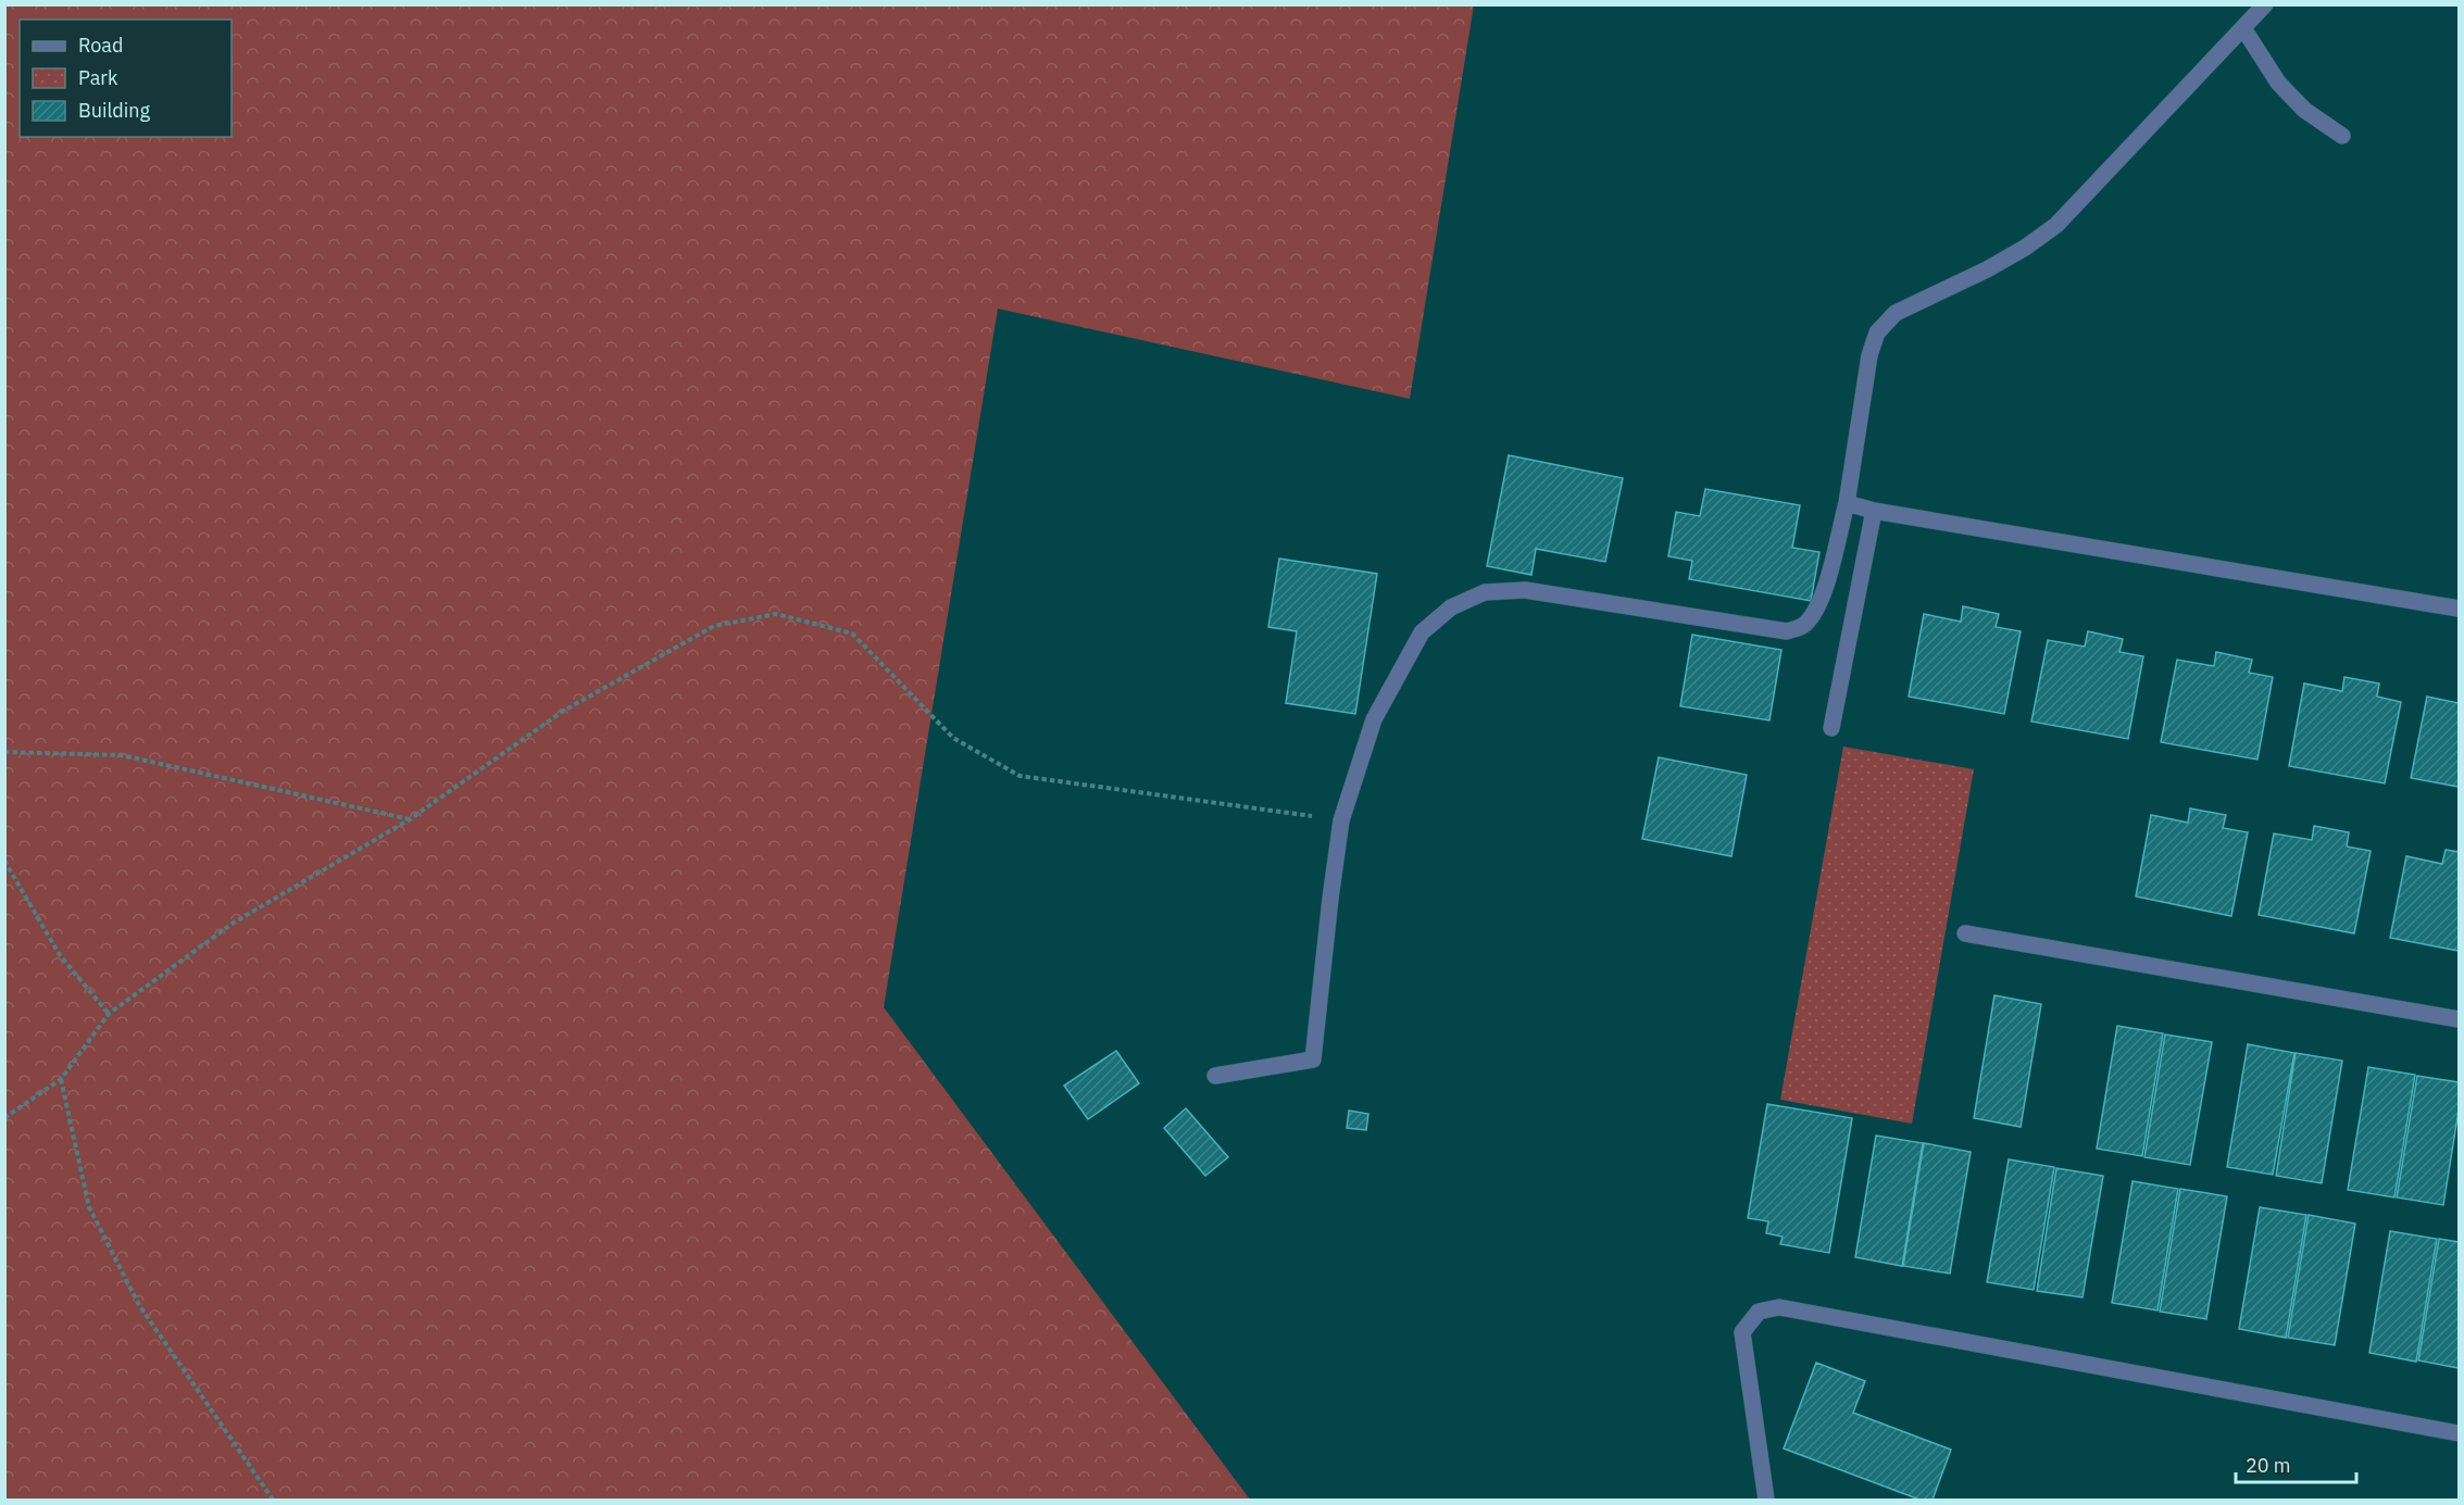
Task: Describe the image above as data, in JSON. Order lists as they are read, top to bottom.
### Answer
{
  "legend": ["Road", "Park", "Building"],
  "scale_bar": "20 m"
}
